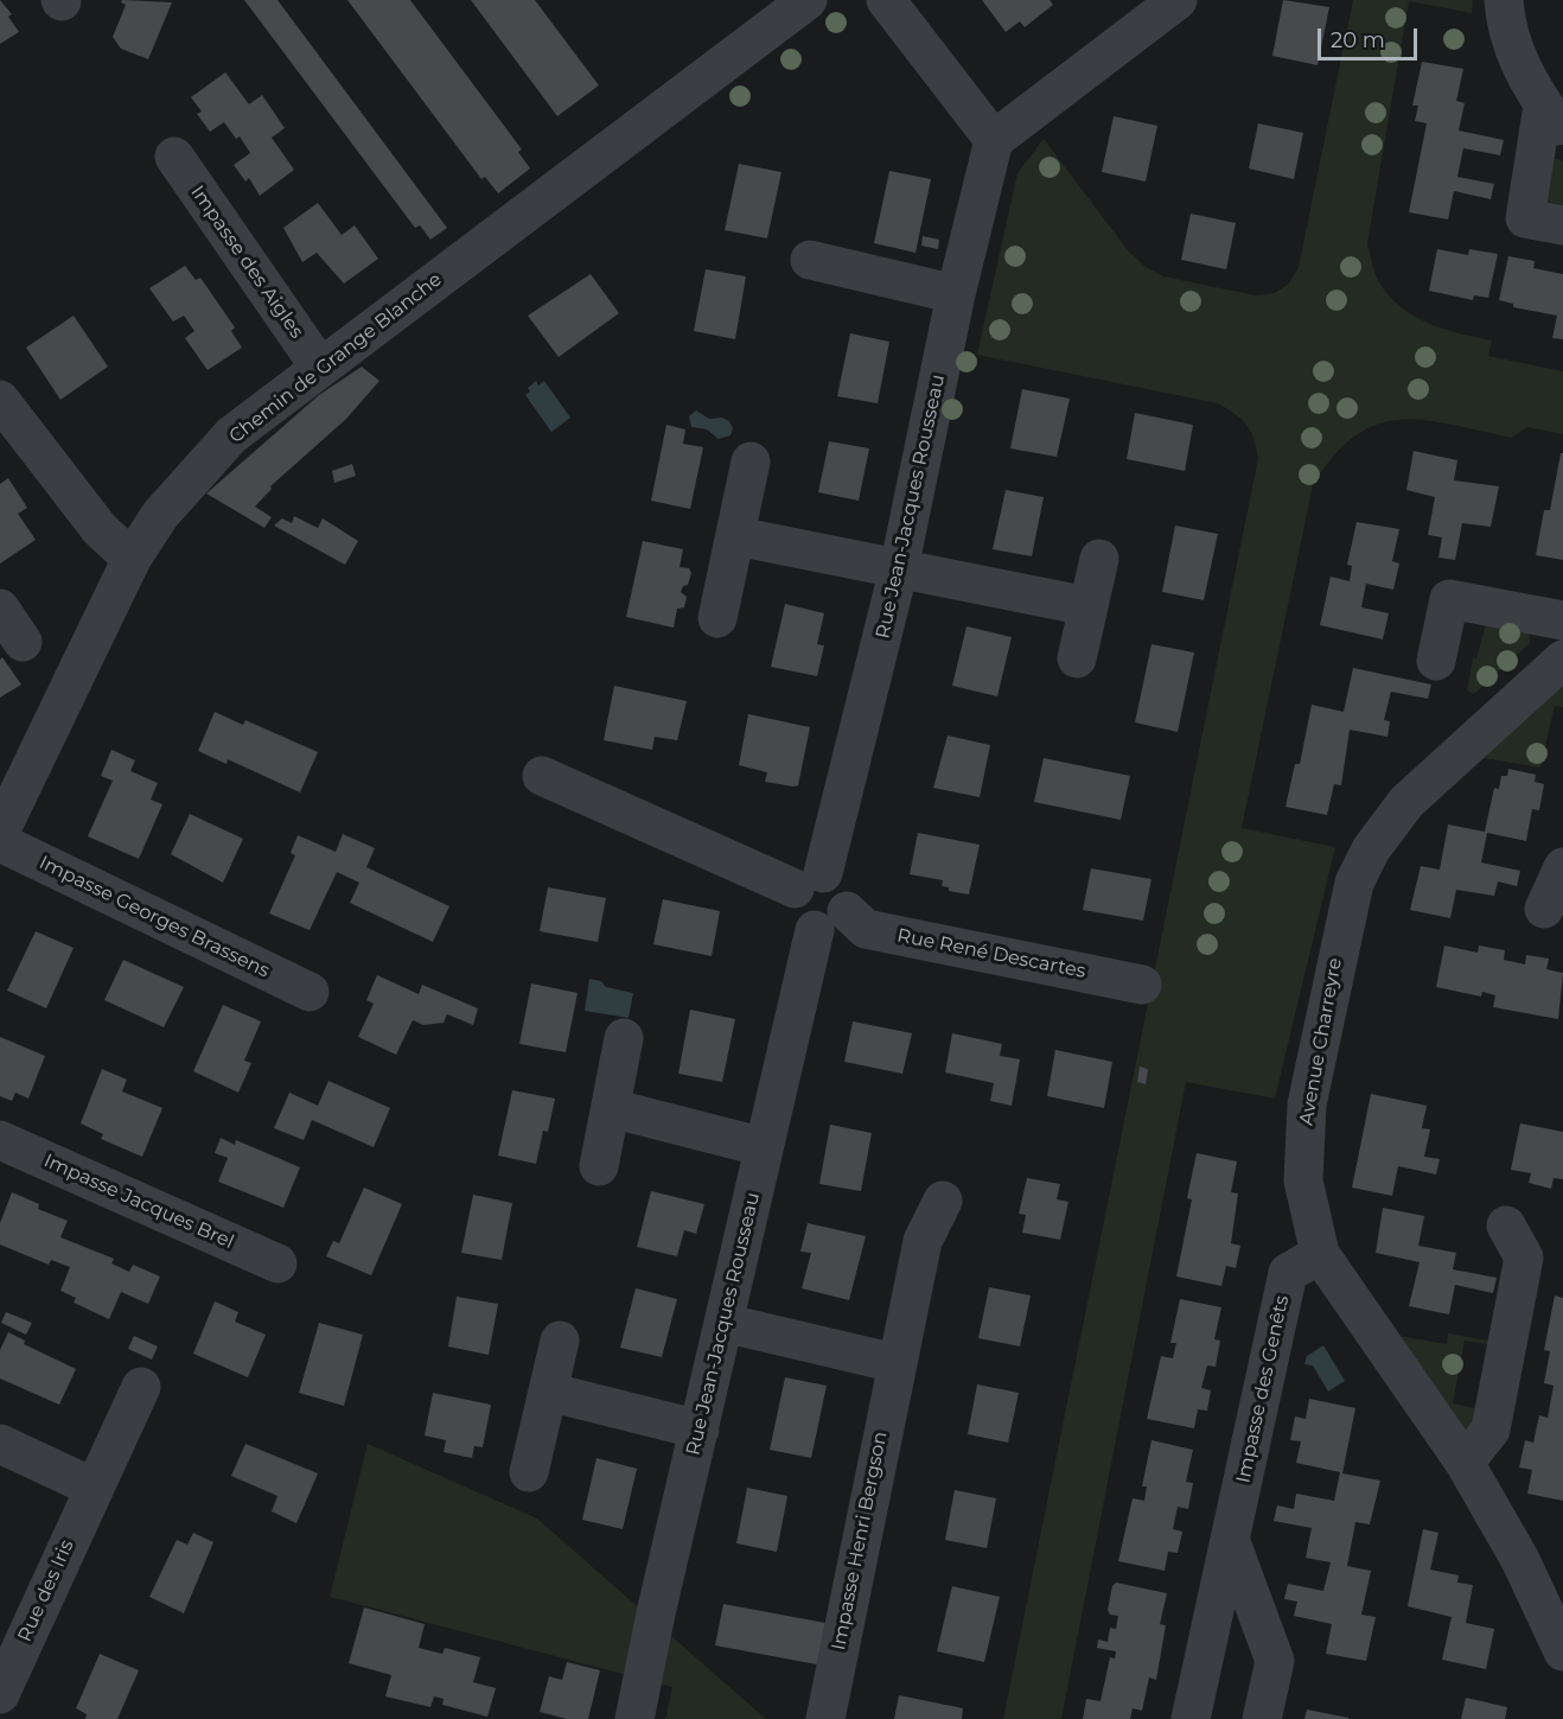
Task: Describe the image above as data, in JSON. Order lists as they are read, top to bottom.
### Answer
{
  "streets": {
    "street": [
      "Impasse des Aigles",
      "Chemin de Grange Blanche",
      "Rue Jean-Jacques Rousseau",
      "Impasse Georges Brassens",
      "Rue René Descartes",
      "Avenue Charreyre",
      "Impasse Jacques Brel",
      "Impasse des Genêts",
      "Impasse Henri Bergson",
      "Rue des Iris"
    ]
  },
  "crossings": [
    ["Impasse des Aigles", "Chemin de Grange Blanche"],
    ["Chemin de Grange Blanche", "Impasse Georges Brassens"],
    ["Rue Jean-Jacques Rousseau", "Rue René Descartes"],
    ["Avenue Charreyre", "Impasse des Genêts"]
  ],
  "scale_bar": "20 m"
}
